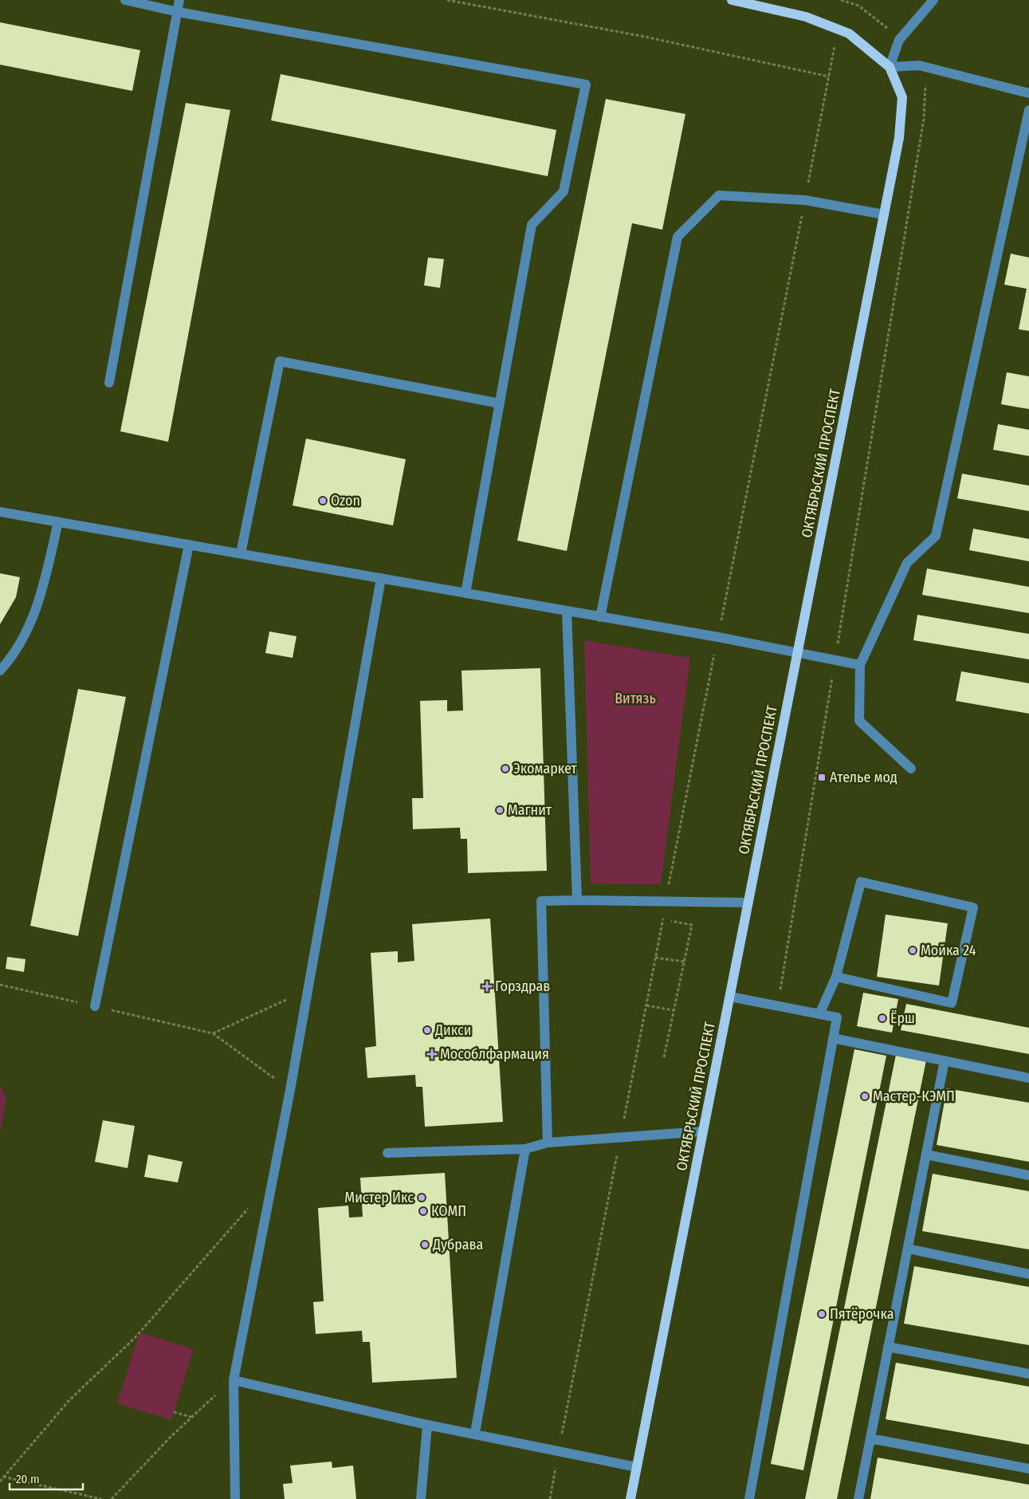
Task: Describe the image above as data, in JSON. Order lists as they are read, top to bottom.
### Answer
{
  "streets": {
    "main road": ["ОКТЯБРЬСКИЙ ПРОСПЕКТ"]
  },
  "parks": ["Витязь"],
  "places": {
    "other": [
      "Ozon",
      "Экомаркет",
      "Магнит",
      "Мойка 24",
      "Ёрш",
      "Дикси",
      "Мастер-КЭМП",
      "Мистер Икс",
      "КОМП",
      "Дубрава",
      "Пятёрочка"
    ],
    "transit": ["Ателье мод"],
    "health": ["Горздрав", "Мособлфармация"]
  },
  "scale_bar": "20 m"
}
